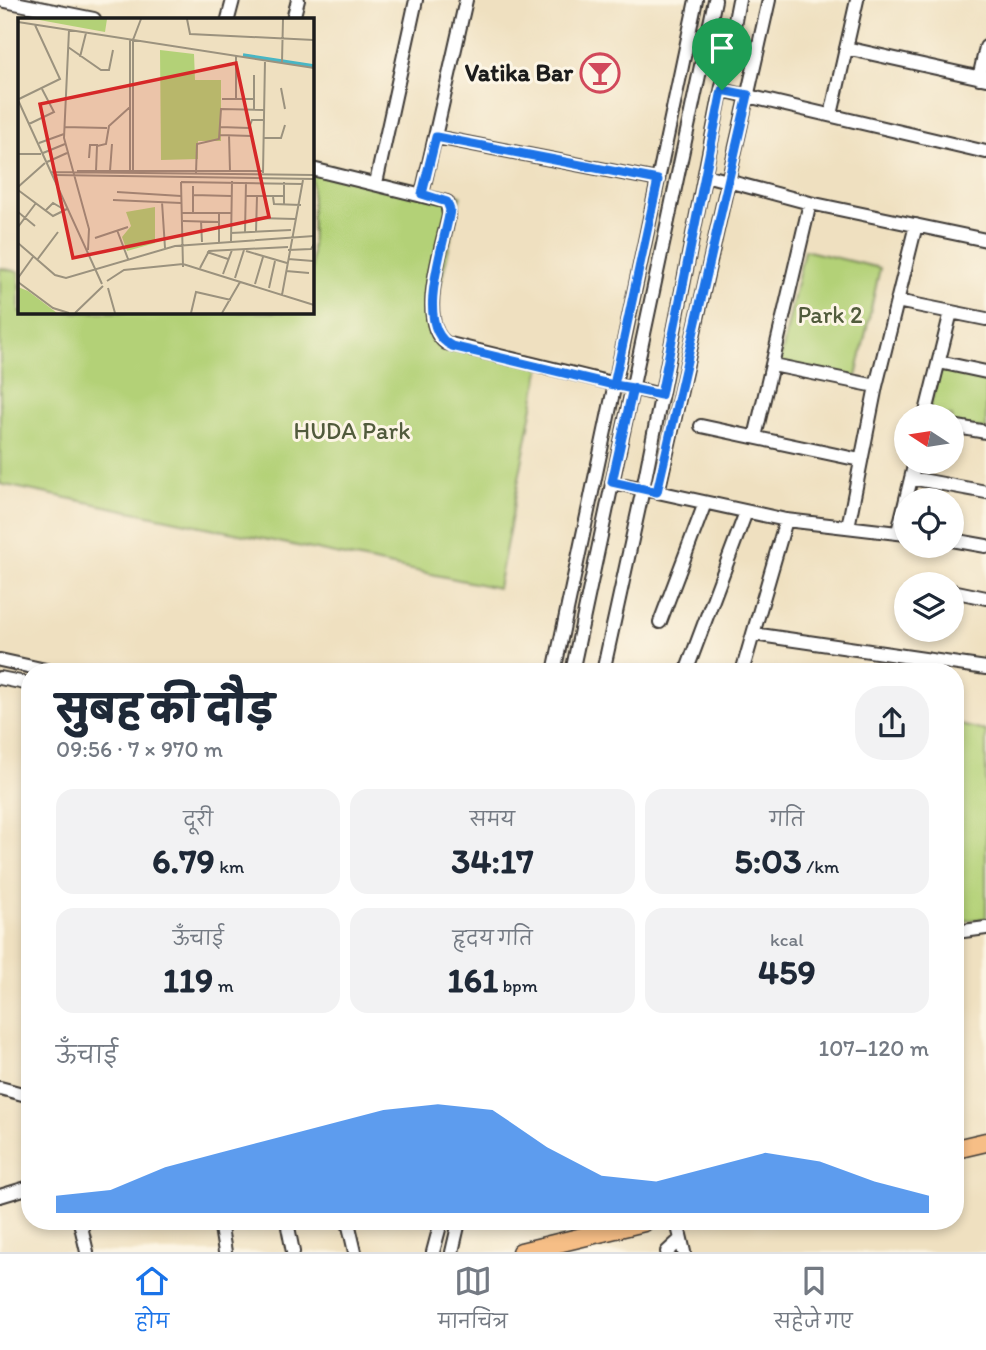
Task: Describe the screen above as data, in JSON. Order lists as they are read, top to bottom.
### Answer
{
  "parks": ["Park 2", "HUDA Park"],
  "places": {
    "bar": ["Vatika Bar"]
  },
  "north": "left",
  "page": {
    "heading": ["सुबह की दौड़", "09:56 · 7 × 970 m"],
    "stats": [
      ["दूरी", "6.79 km"],
      ["समय", "34:17"],
      ["गति", "5:03 /km"],
      ["ऊँचाई", "119 m"],
      ["हृदय गति", "161 bpm"],
      ["kcal", "459"]
    ],
    "chart": ["ऊँचाई", "107–120 m"],
    "tabs": ["होम", "मानचित्र", "सहेजे गए"]
  }
}
